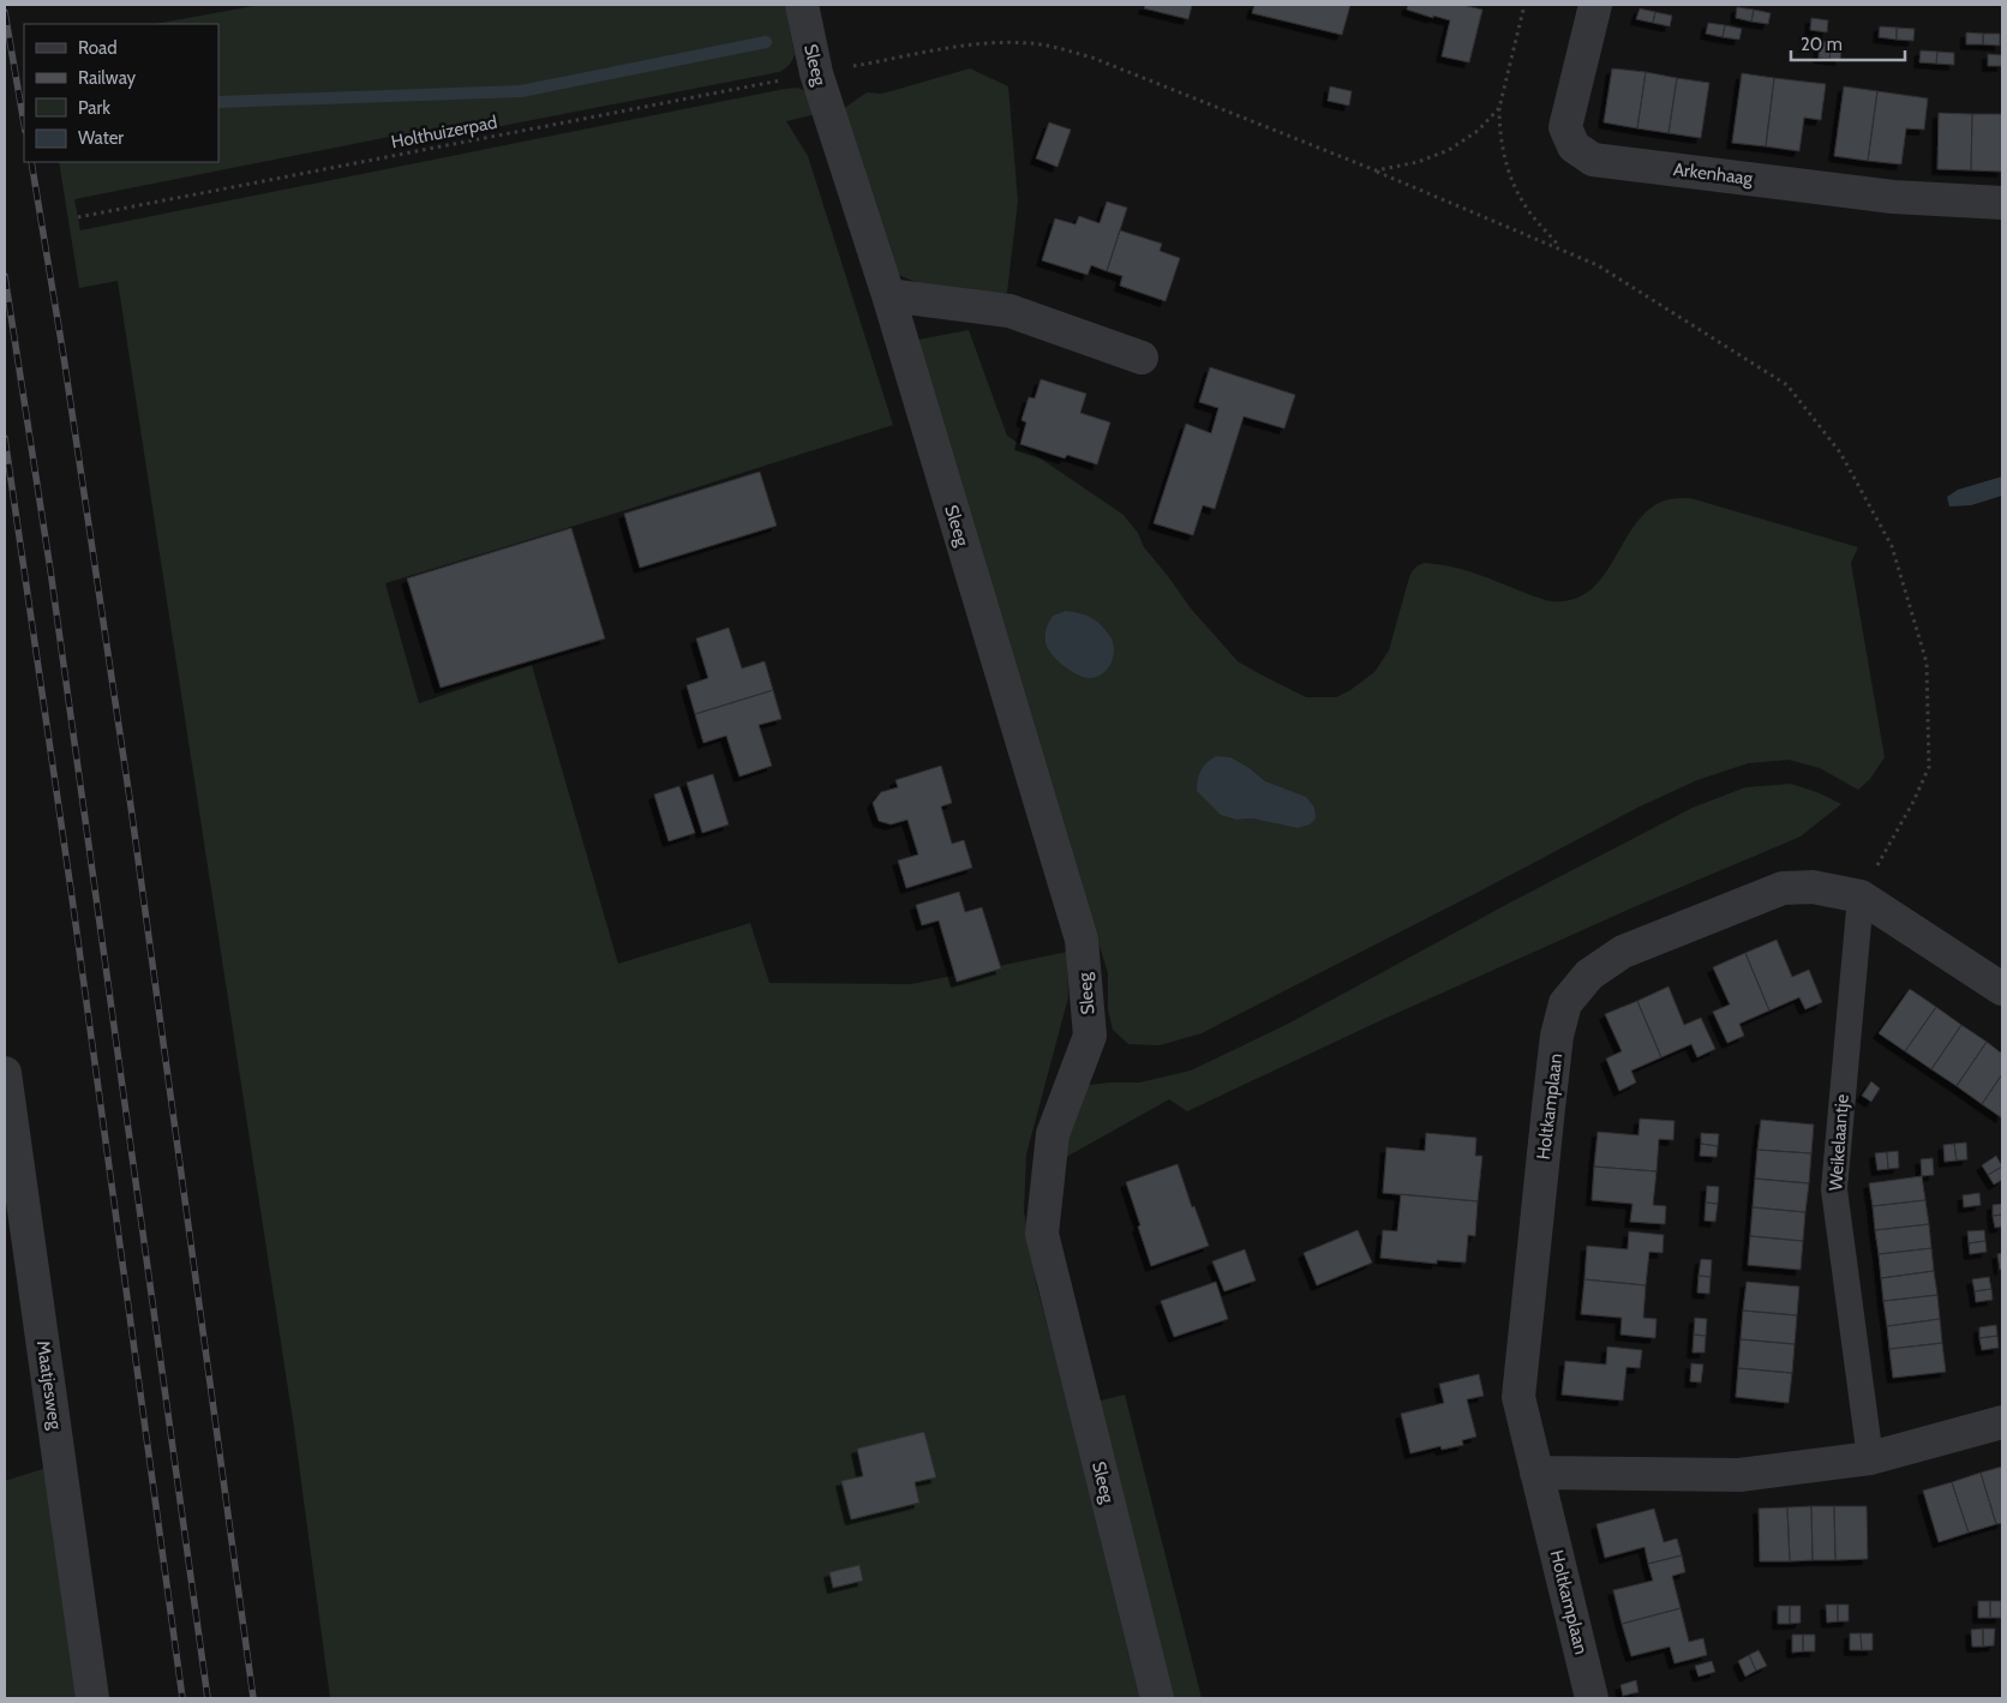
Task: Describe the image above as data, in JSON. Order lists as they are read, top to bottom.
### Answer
{
  "streets": {
    "street": [
      "Sleeg",
      "Arkenhaag",
      "Holtkamplaan",
      "Weikelaantje",
      "Maatjesweg"
    ],
    "path": ["Holthuizerpad"]
  },
  "crossings": [
    ["Sleeg", "Holthuizerpad"],
    ["Holthuizerpad", "Holtkamplaan"],
    ["Holthuizerpad", "Weikelaantje"],
    ["Holtkamplaan", "Weikelaantje"]
  ],
  "legend": [
    "Road",
    "Railway",
    "Park",
    "Water"
  ],
  "scale_bar": "20 m"
}
